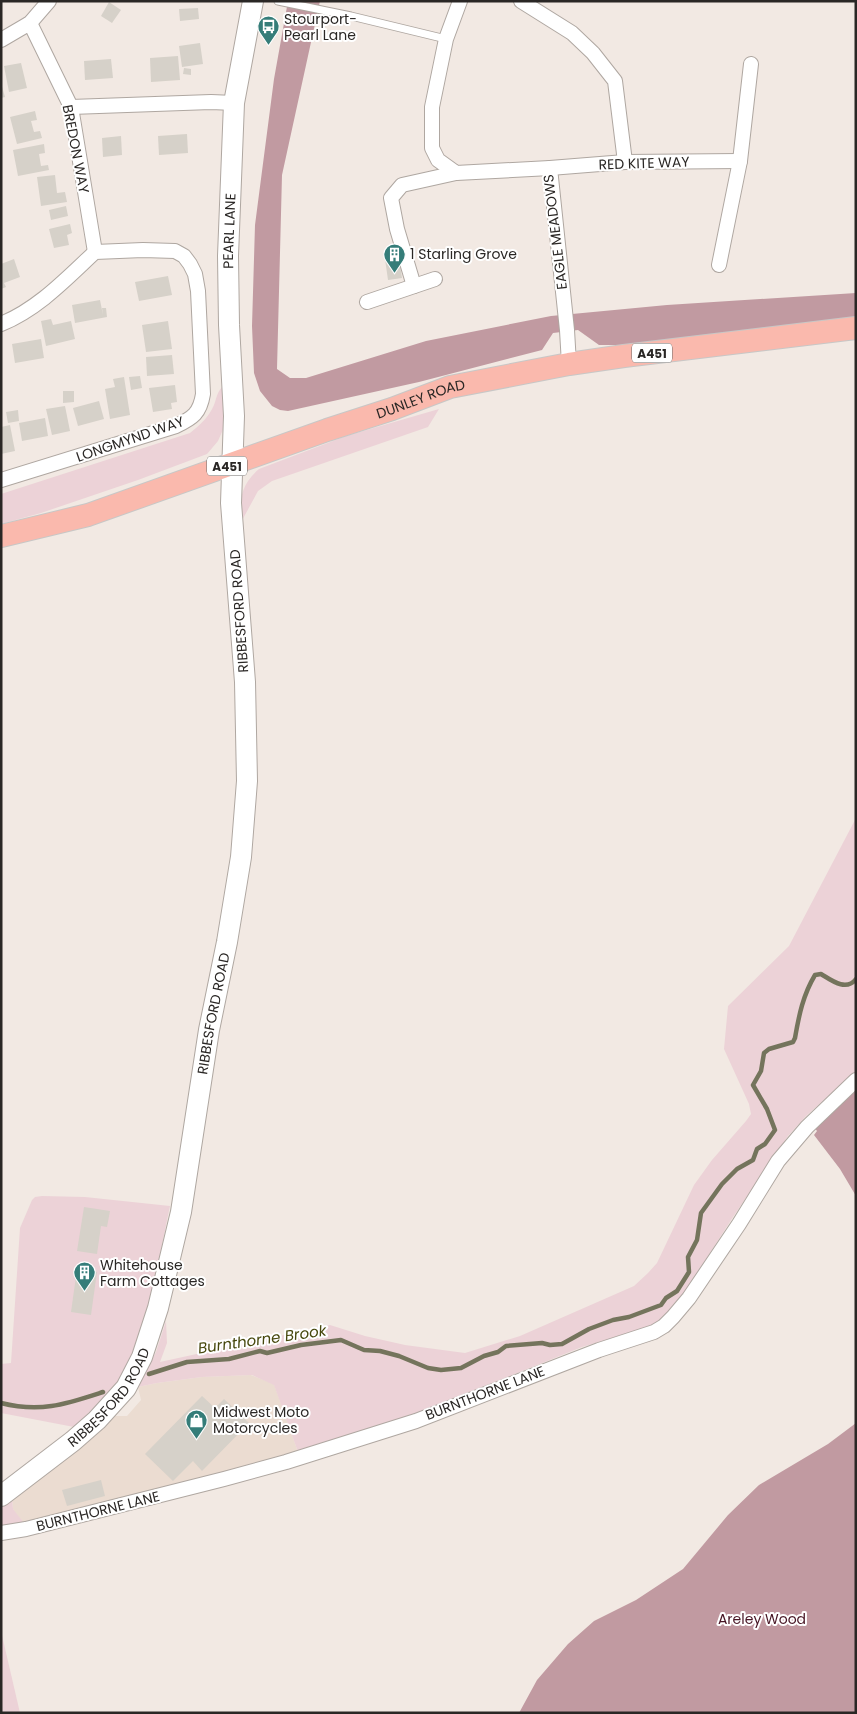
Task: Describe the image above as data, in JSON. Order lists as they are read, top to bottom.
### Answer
{
  "streets": {
    "main road": [
      "PEARL LANE",
      "A451",
      "DUNLEY ROAD",
      "RIBBESFORD ROAD"
    ],
    "street": [
      "BREDON WAY",
      "RED KITE WAY",
      "EAGLE MEADOWS",
      "LONGMYND WAY",
      "BURNTHORNE LANE"
    ]
  },
  "crossings": [
    ["BREDON WAY", "LONGMYND WAY"],
    ["RED KITE WAY", "EAGLE MEADOWS"],
    ["PEARL LANE", "DUNLEY ROAD"],
    ["PEARL LANE", "RIBBESFORD ROAD"],
    ["EAGLE MEADOWS", "DUNLEY ROAD"],
    ["DUNLEY ROAD", "RIBBESFORD ROAD"]
  ],
  "water": ["Burnthorne Brook"],
  "parks": ["Areley Wood"],
  "places": {
    "bus stop": ["Stourport- Pearl Lane"],
    "building": ["1 Starling Grove", "Whitehouse Farm Cottages"],
    "shop": ["Midwest Moto Motorcycles"]
  }
}
